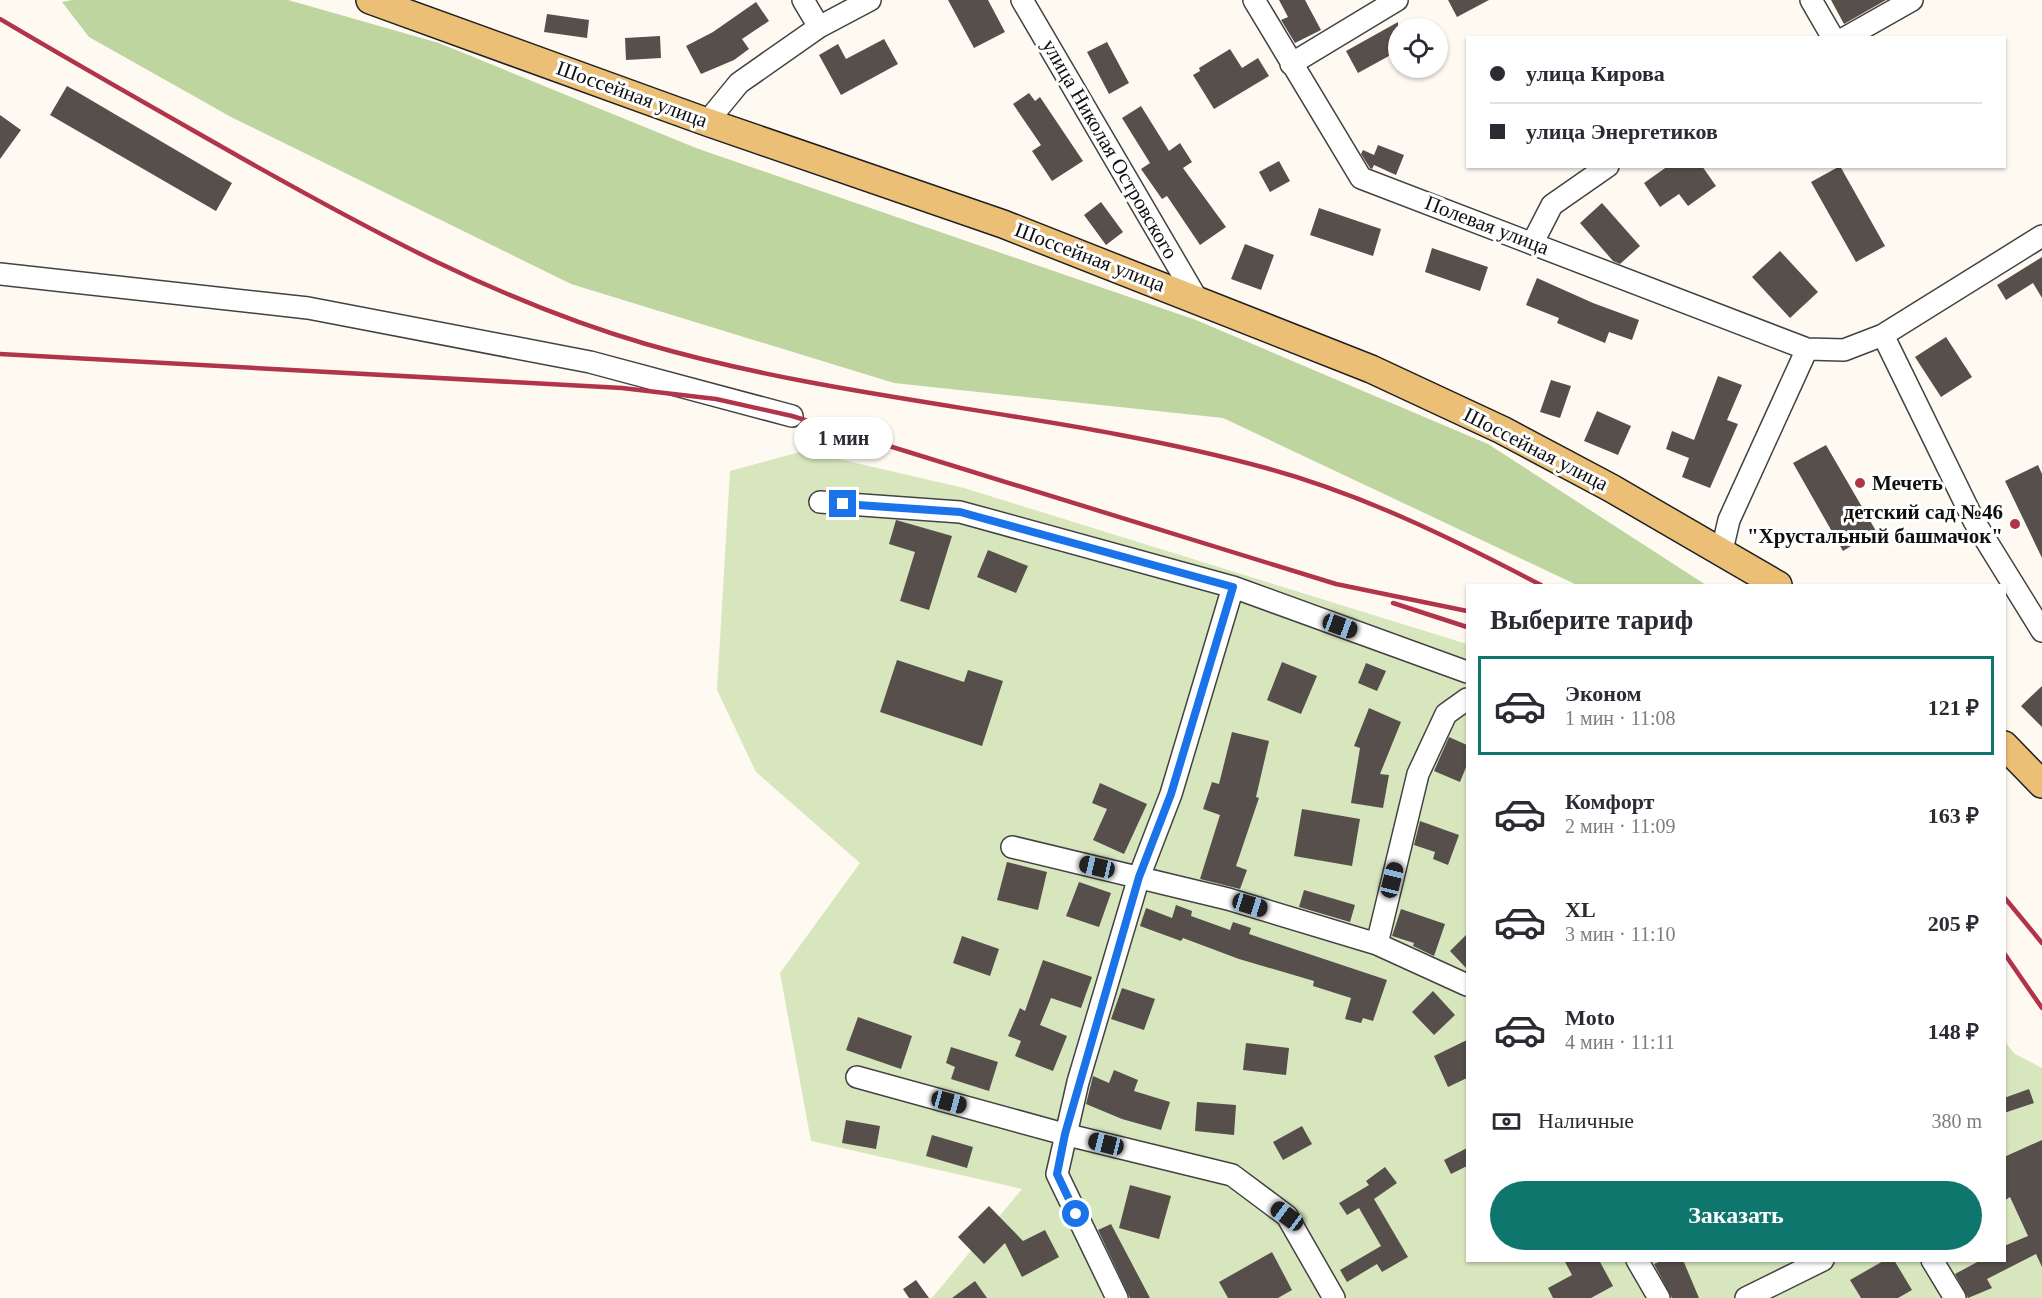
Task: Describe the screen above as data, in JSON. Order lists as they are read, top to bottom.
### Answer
{
  "streets": {
    "main road": ["Шоссейная улица"],
    "street": ["улица Николая Островского", "Полевая улица"]
  },
  "crossings": [
    ["Шоссейная улица", "улица Николая Островского"]
  ],
  "places": ["Мечеть", "детский сад №46 \"Хрустальный башмачок\""],
  "page": {
    "banner": ["улица Кирова", "улица Энергетиков"],
    "bubble": "1 мин",
    "heading": "Выберите тариф",
    "list": [
      {
        "name": "Эконом",
        "note": "1 мин · 11:08",
        "value": "121 ₽"
      },
      {
        "name": "Комфорт",
        "note": "2 мин · 11:09",
        "value": "163 ₽"
      },
      {
        "name": "XL",
        "note": "3 мин · 11:10",
        "value": "205 ₽"
      },
      {
        "name": "Moto",
        "note": "4 мин · 11:11",
        "value": "148 ₽"
      }
    ],
    "pay": ["Наличные", "380 m"],
    "buttons": "Заказать"
  }
}
